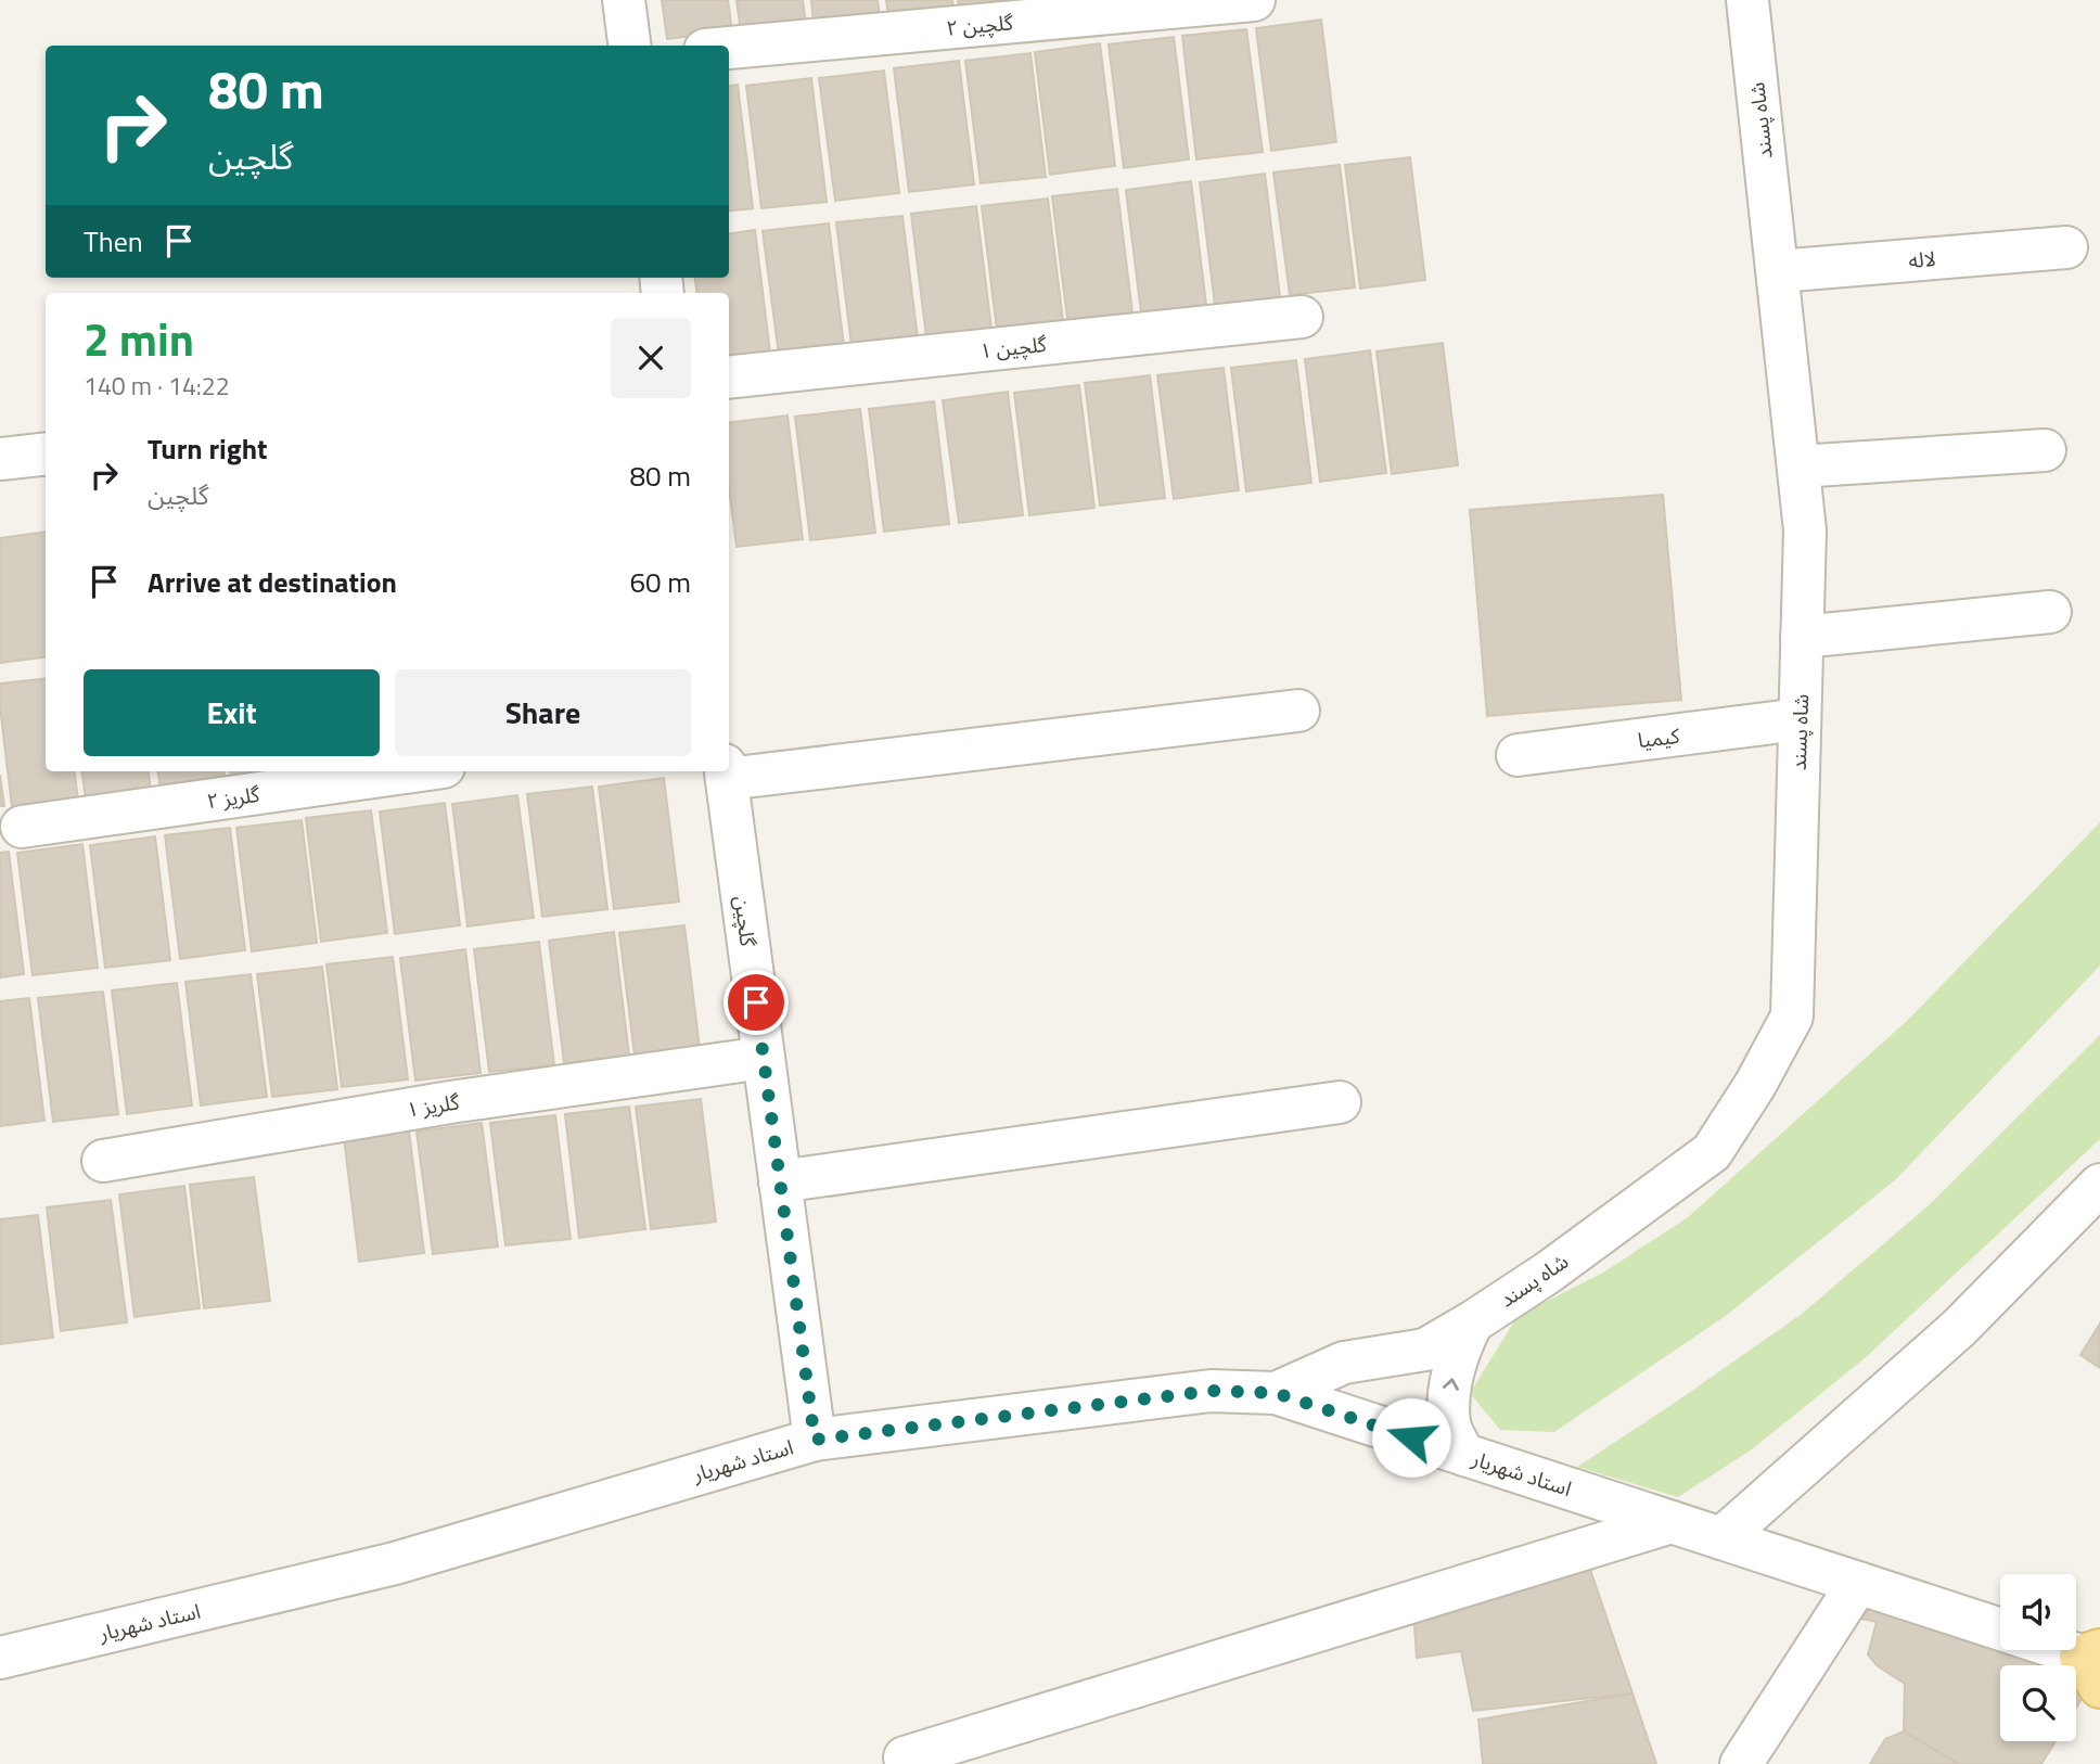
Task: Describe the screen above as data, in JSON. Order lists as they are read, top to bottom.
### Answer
{
  "streets": {
    "street": [
      "گلچین ۲",
      "شاه پسند",
      "لاله",
      "گلچین ۱",
      "کیمیا",
      "گلریز ۲",
      "گلچین",
      "گلریز ۱",
      "استاد شهریار"
    ]
  },
  "crossings": [
    ["شاه پسند", "لاله"],
    ["شاه پسند", "کیمیا"],
    ["شاه پسند", "استاد شهریار"],
    ["گلچین", "گلریز ۱"],
    ["گلچین", "استاد شهریار"]
  ],
  "page": {
    "turn": ["80 m", "گلچین"],
    "then": "Then",
    "heading": ["2 min", "140 m · 14:22"],
    "list": [
      {
        "name": "Turn right",
        "note": "گلچین",
        "value": "80 m"
      },
      {
        "name": "Arrive at destination",
        "value": "60 m"
      }
    ],
    "buttons": ["Exit", "Share"]
  }
}
